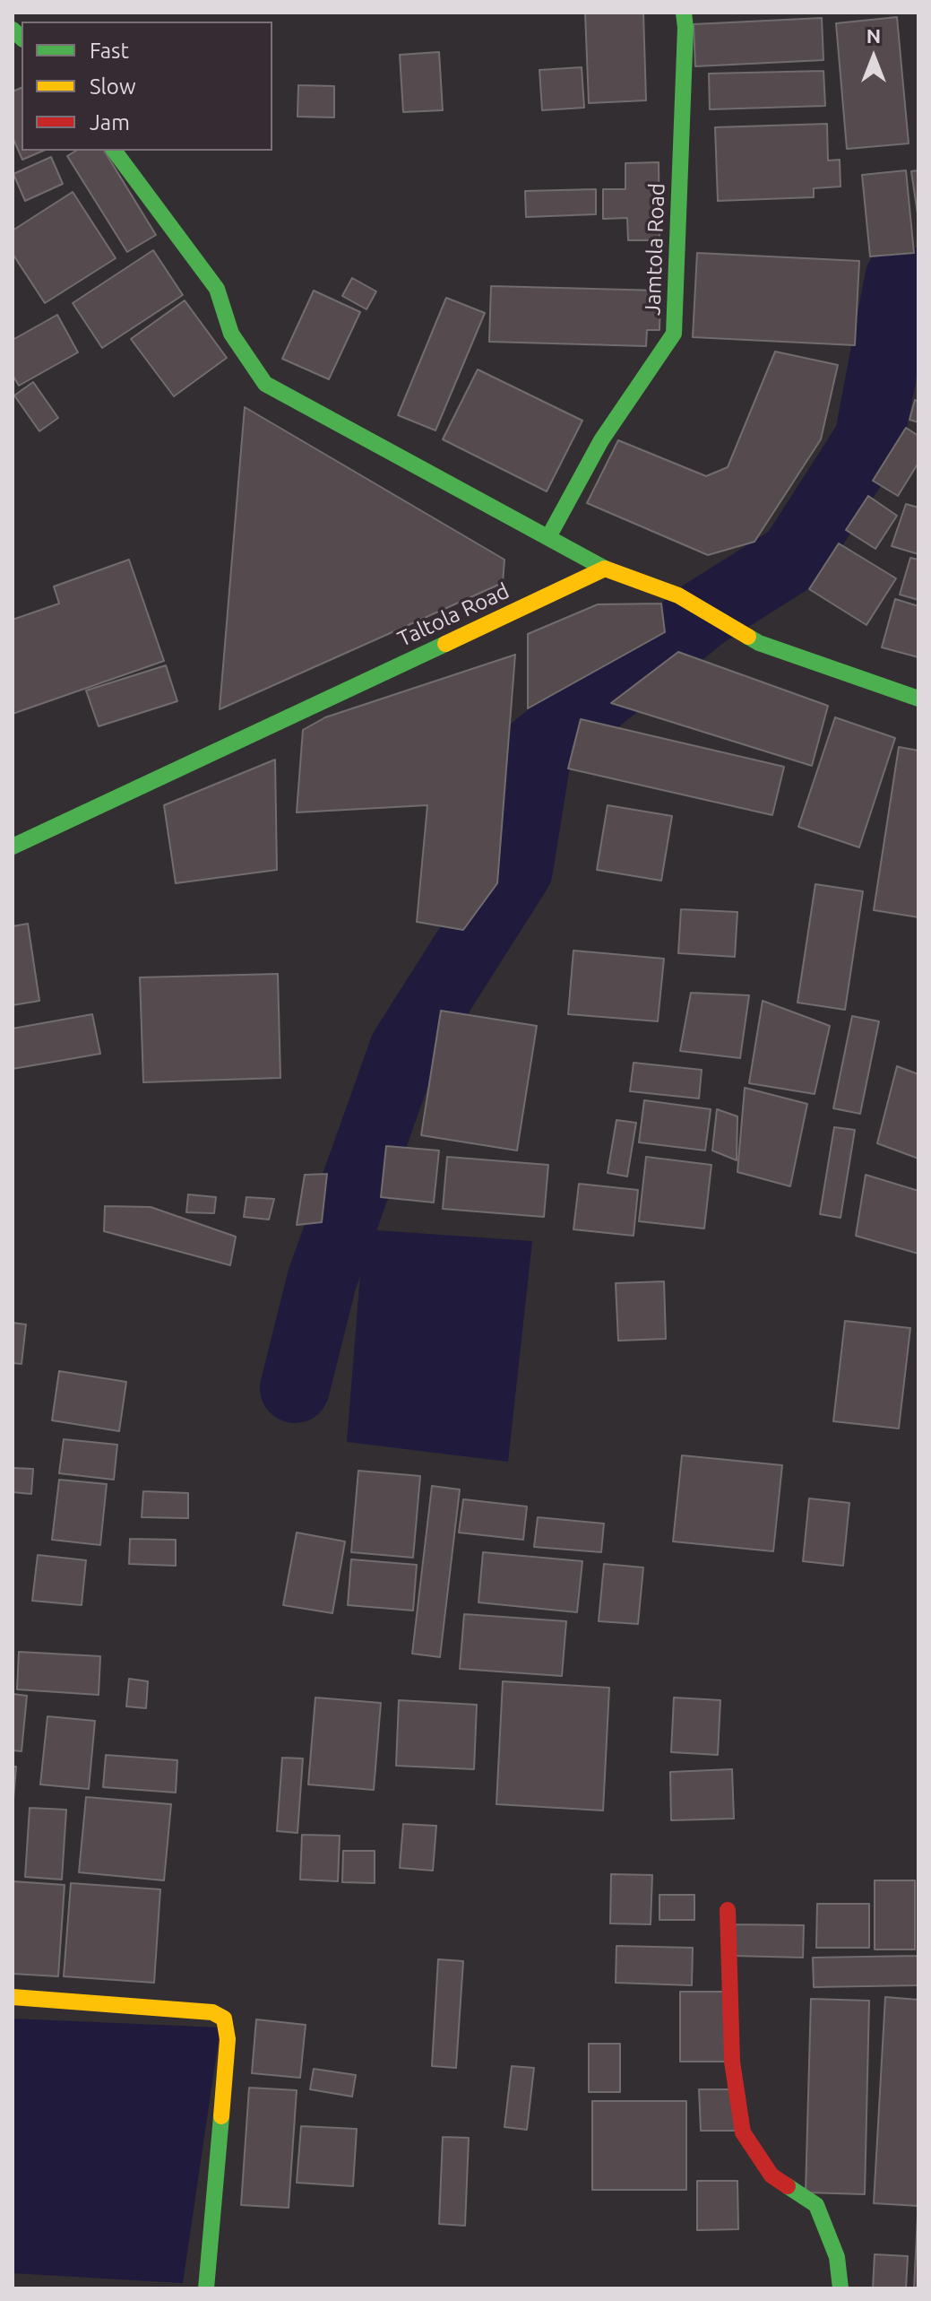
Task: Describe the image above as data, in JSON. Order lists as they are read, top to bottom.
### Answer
{
  "streets": {
    "street": ["Jamtola Road", "Taltola Road"]
  },
  "legend": ["Fast", "Slow", "Jam"],
  "north": "top"
}
